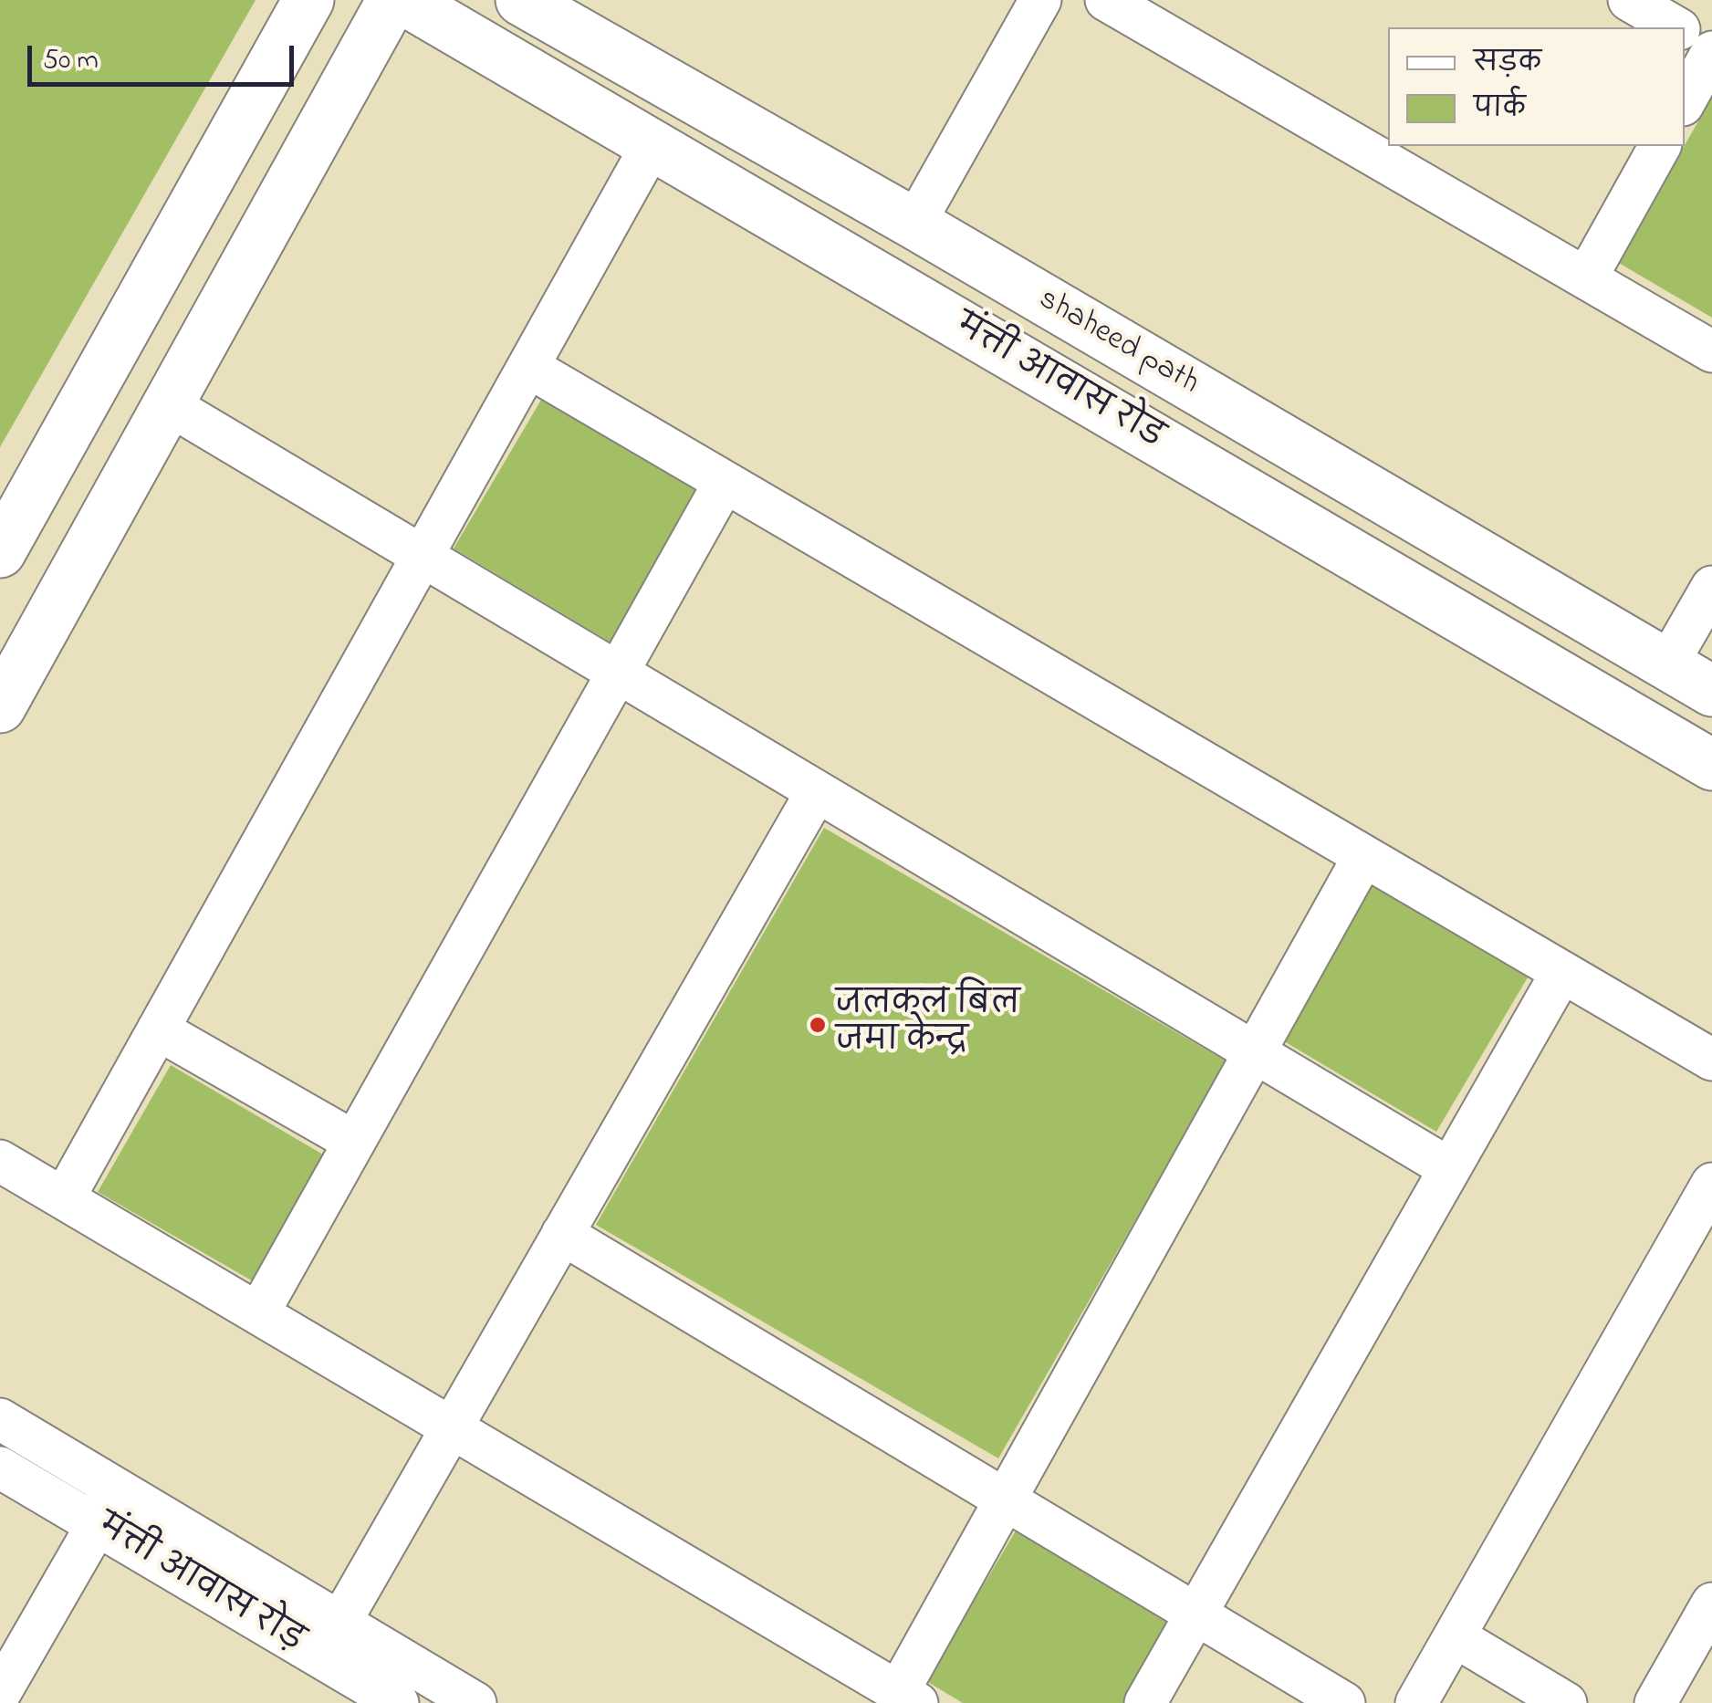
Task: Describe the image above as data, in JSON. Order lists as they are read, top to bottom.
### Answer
{
  "streets": {
    "street": ["shaheed path", "मंत्ती आवास रोड", "मंत्ती आवास रोड़"]
  },
  "places": ["जलकल बिल जमा केन्द्र"],
  "legend": ["सड़क", "पार्क"],
  "scale_bar": "50 m"
}
